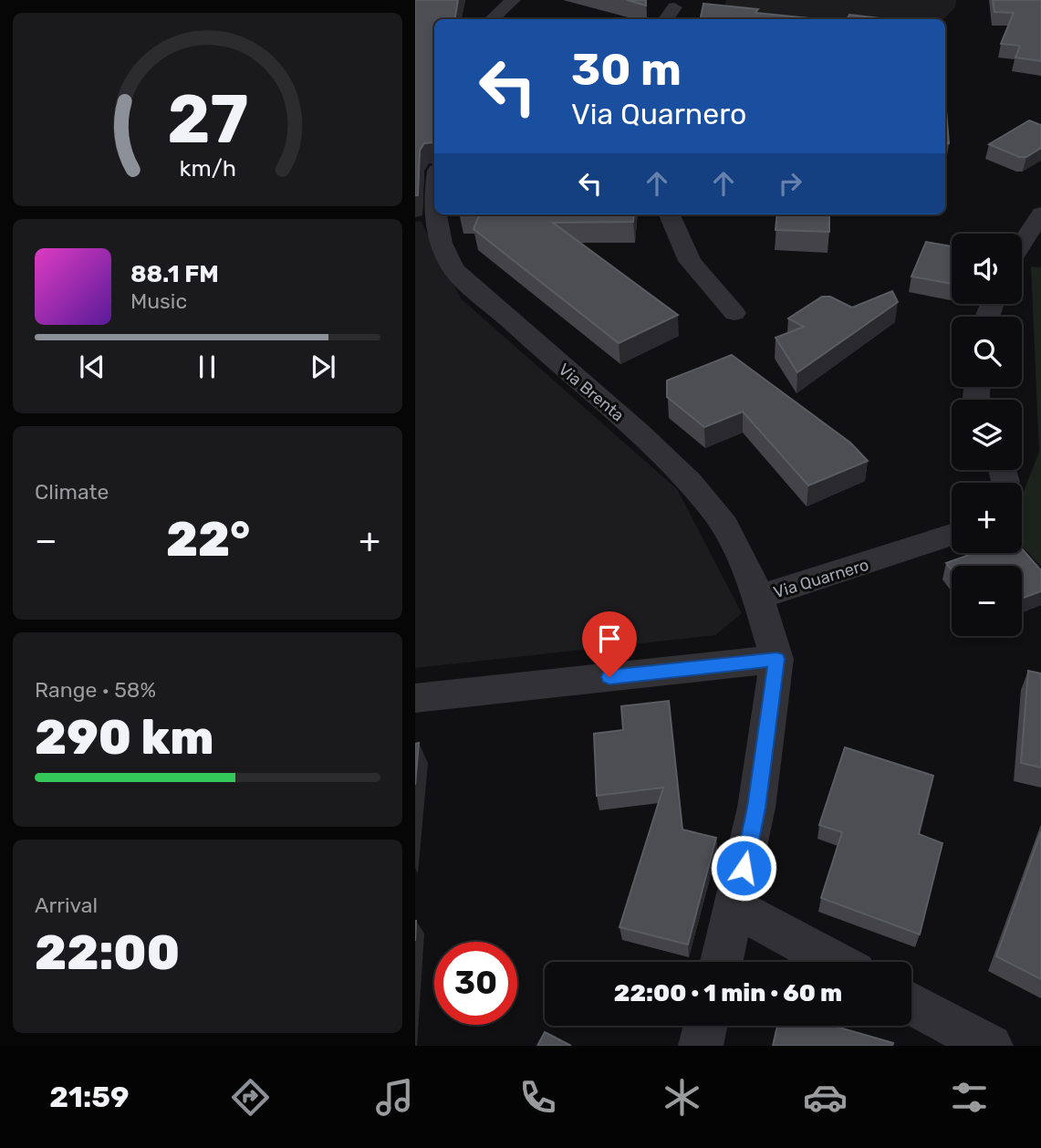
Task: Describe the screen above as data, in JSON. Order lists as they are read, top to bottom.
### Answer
{
  "streets": {
    "street": ["Via Brenta", "Via Quarnero"]
  },
  "crossings": [
    ["Via Brenta", "Via Quarnero"]
  ],
  "page": {
    "turn": ["30 m", "Via Quarnero"],
    "map_buttons": ["+", "−"],
    "song": ["88.1 FM", "Music"],
    "tile": [
      "Climate",
      ["Range · 58%", "290 km"],
      ["Arrival", "22:00"]
    ],
    "heat": ["−", "22°", "+"],
    "limit": "30",
    "trip": "22:00 · 1 min · 60 m",
    "tabs": "21:59",
    "gauge": ["27", "km/h"]
  }
}
